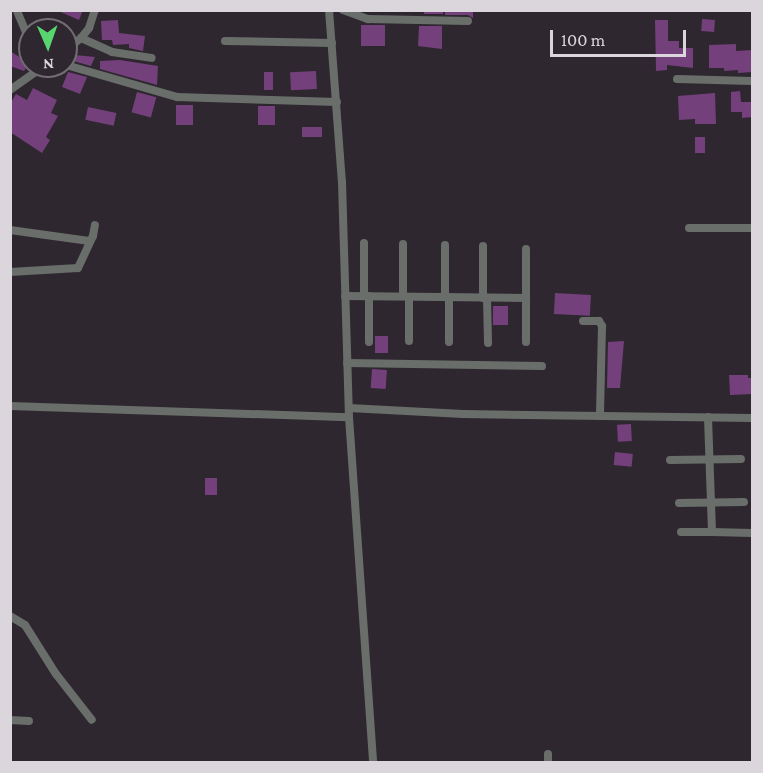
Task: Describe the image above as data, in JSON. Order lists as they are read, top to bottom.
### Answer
{
  "scale_bar": "100 m",
  "north": "bottom"
}
